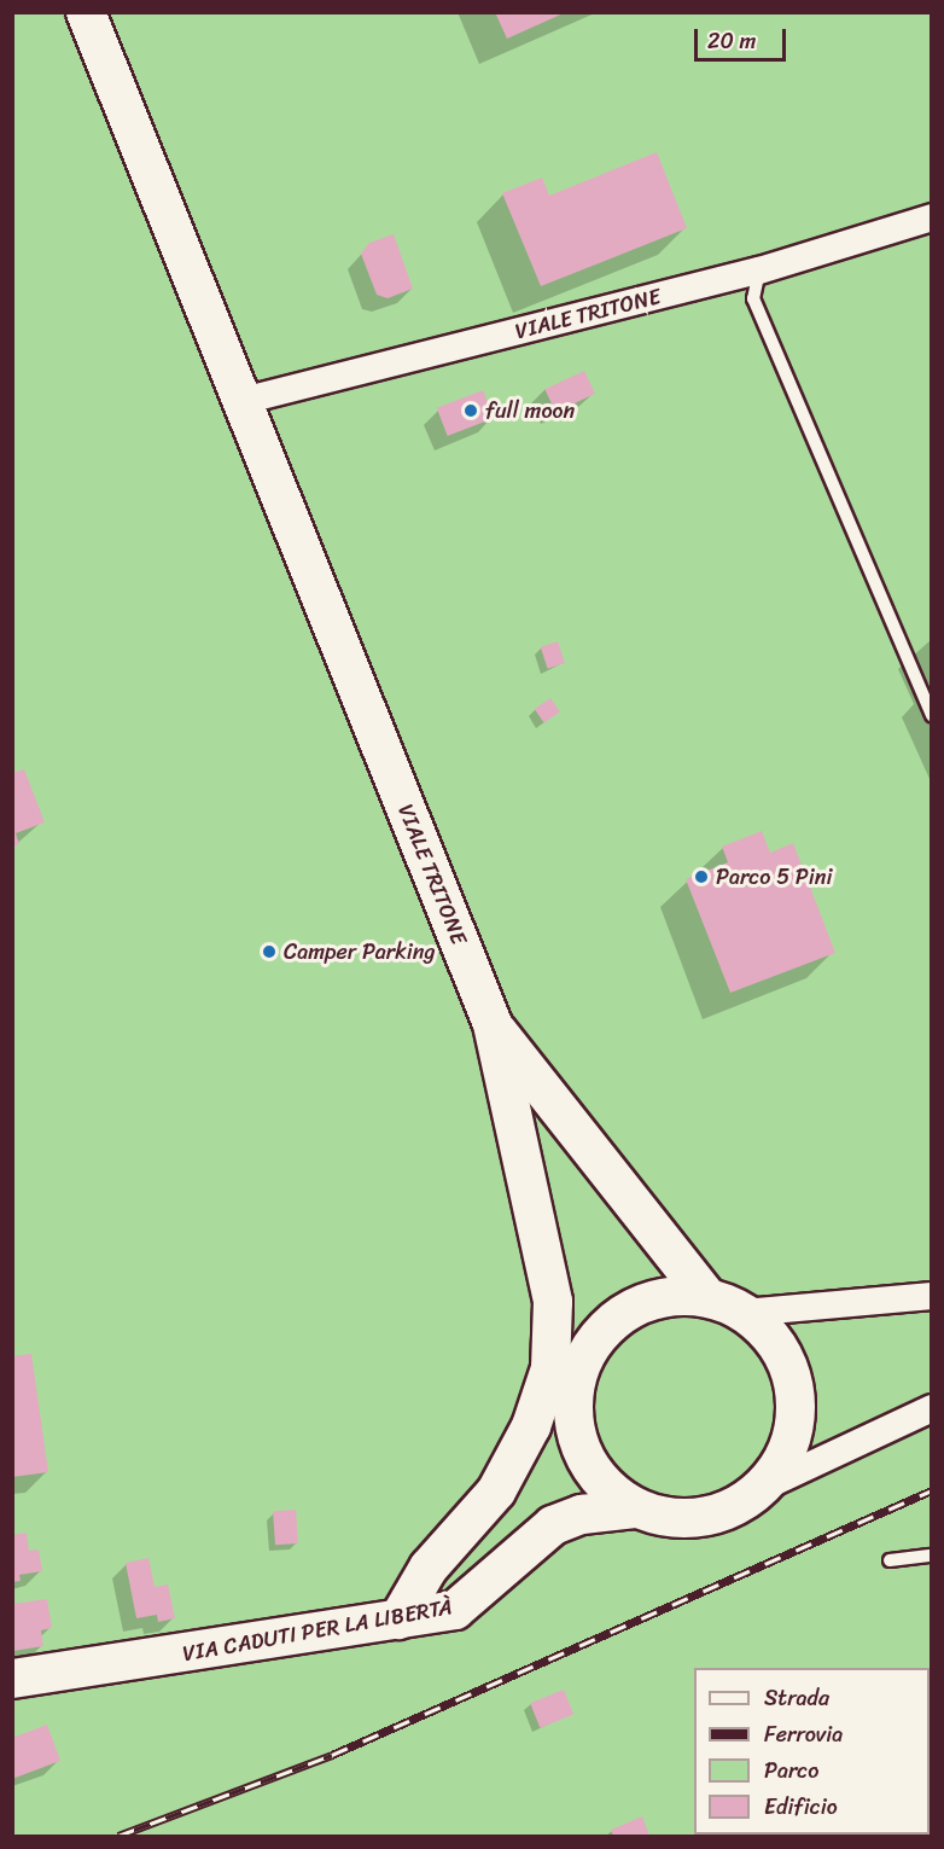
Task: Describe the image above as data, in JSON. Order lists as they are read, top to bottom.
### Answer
{
  "streets": {
    "street": ["VIALE TRITONE", "VIA CADUTI PER LA LIBERTÀ"]
  },
  "crossings": [
    ["VIALE TRITONE", "VIA CADUTI PER LA LIBERTÀ"]
  ],
  "places": ["full moon", "Parco 5 Pini", "Camper Parking"],
  "legend": [
    "Strada",
    "Ferrovia",
    "Parco",
    "Edificio"
  ],
  "scale_bar": "20 m"
}
